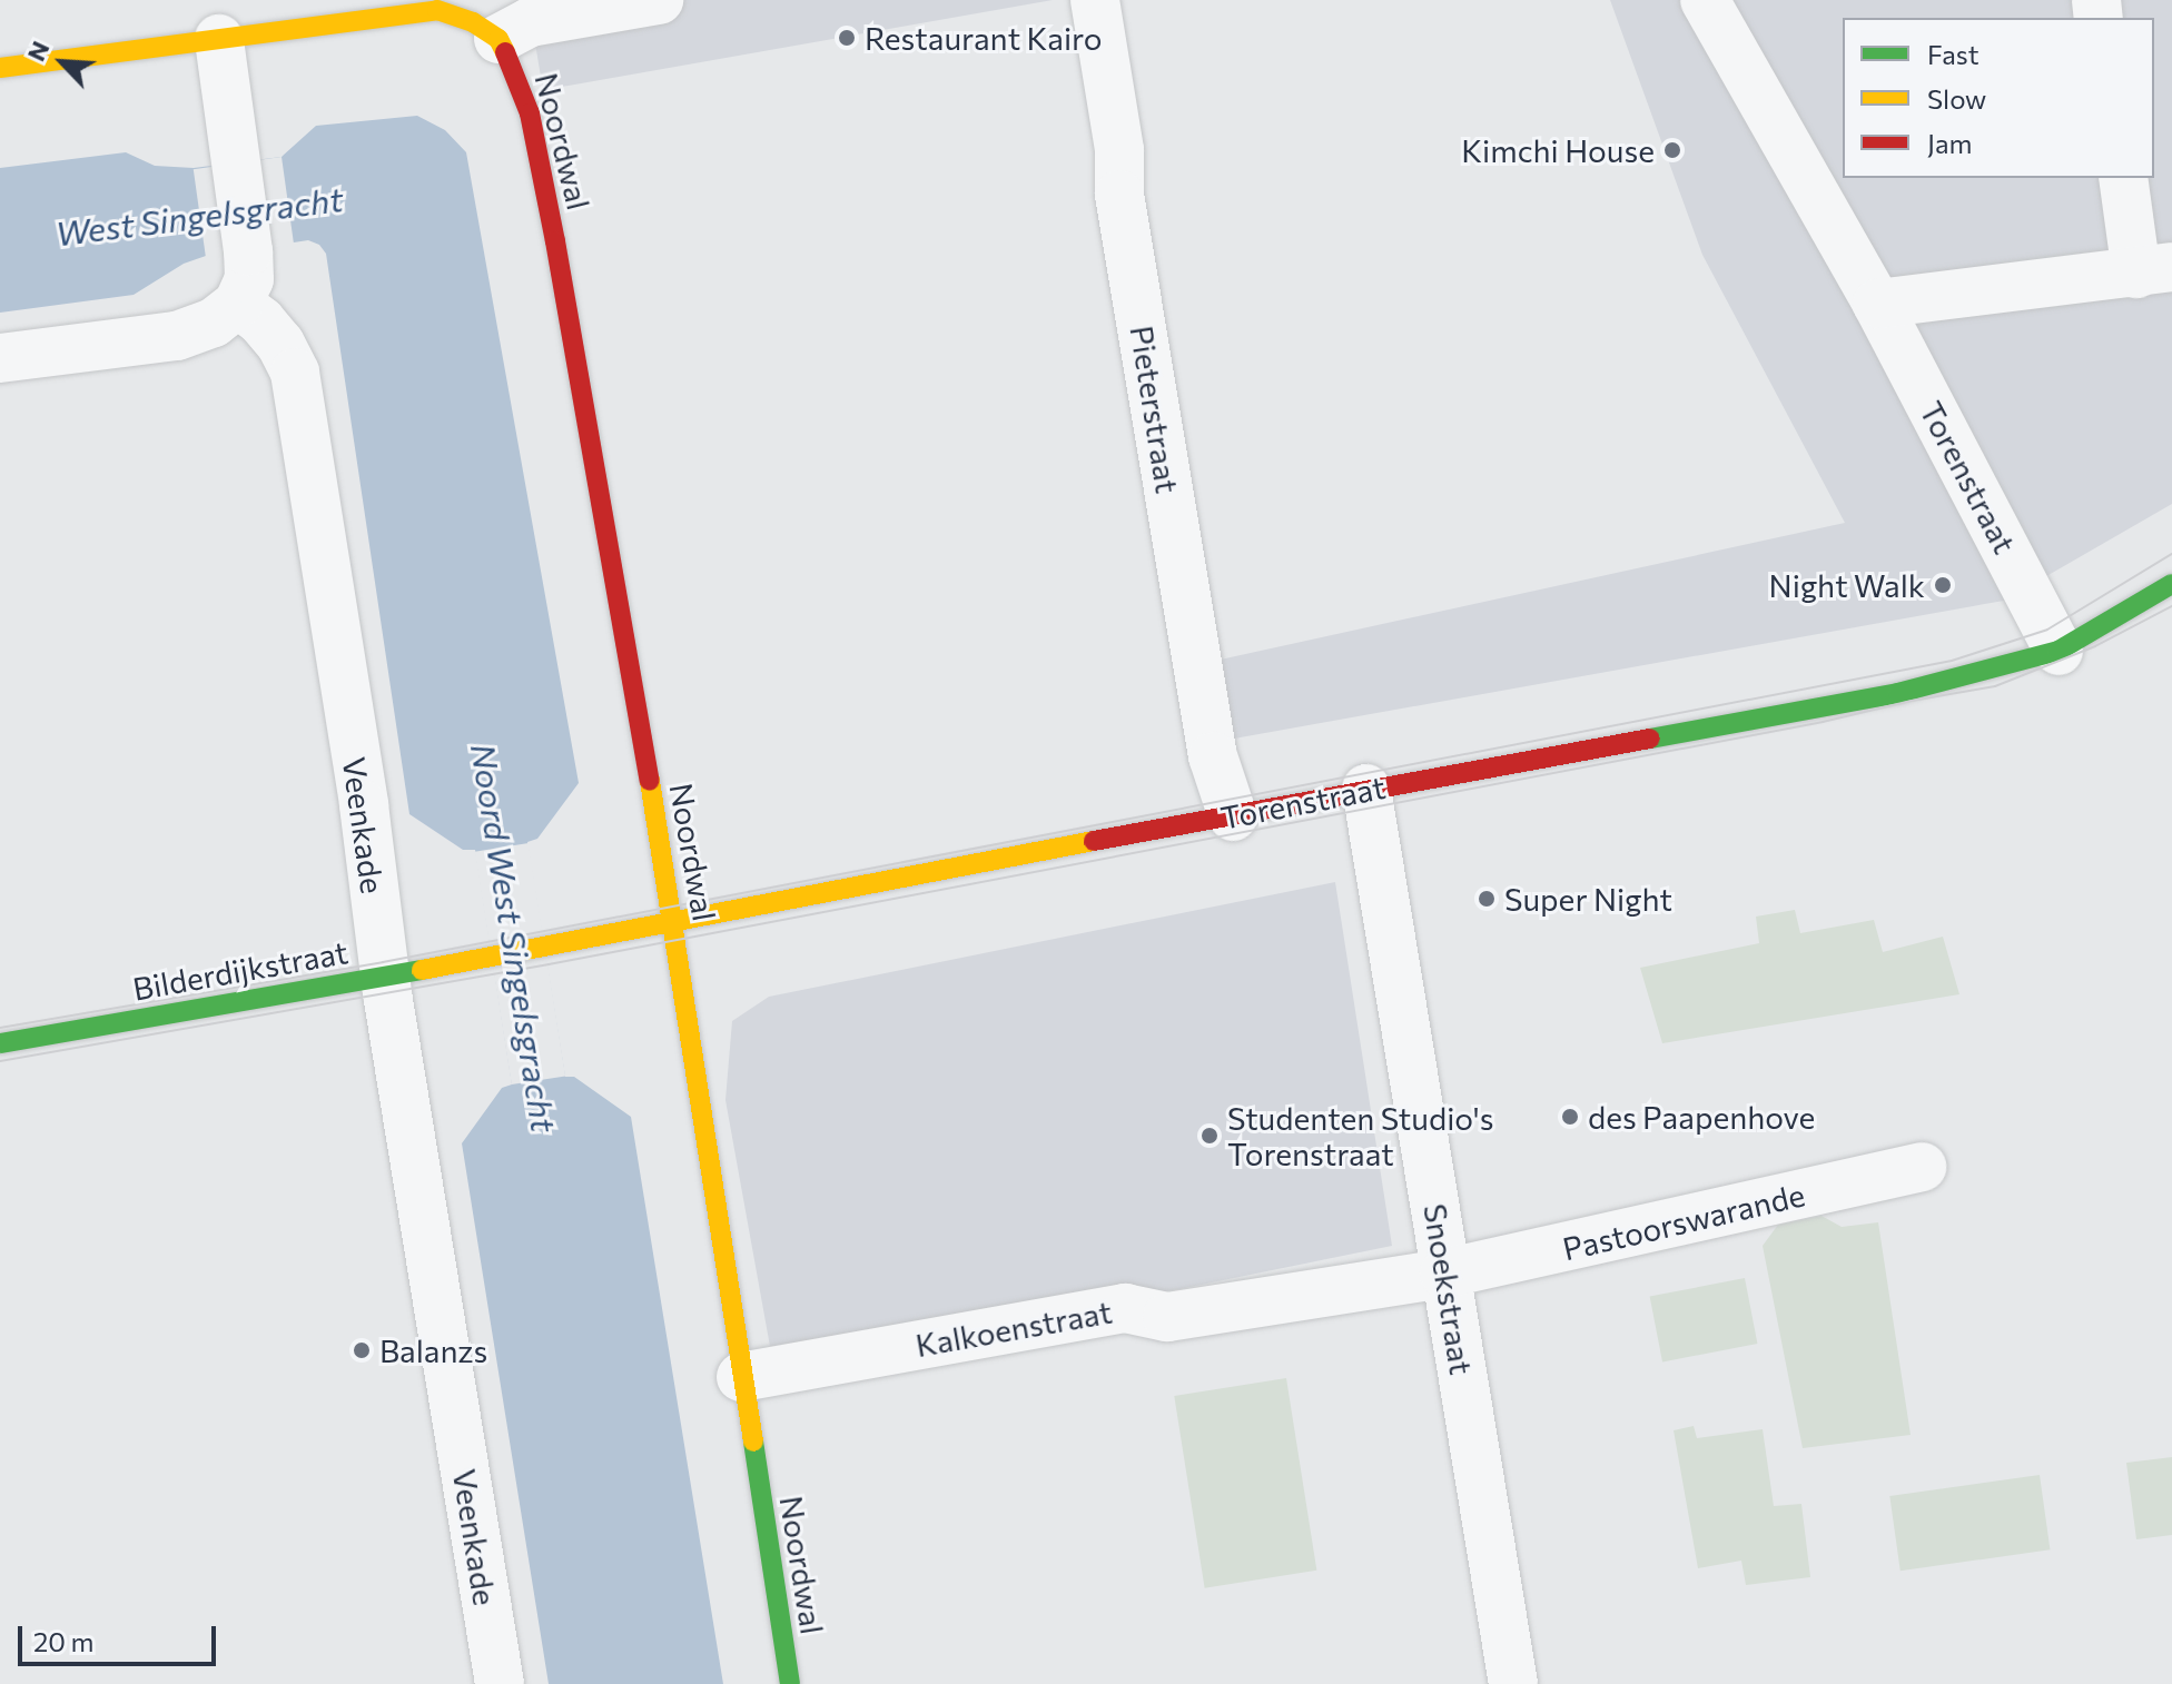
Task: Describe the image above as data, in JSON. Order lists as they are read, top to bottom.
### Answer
{
  "streets": {
    "street": [
      "Noordwal",
      "Pieterstraat",
      "Torenstraat",
      "Veenkade",
      "Bilderdijkstraat",
      "Pastoorswarande",
      "Snoekstraat",
      "Kalkoenstraat"
    ]
  },
  "crossings": [
    ["Noordwal", "Torenstraat"],
    ["Noordwal", "Kalkoenstraat"],
    ["Pieterstraat", "Torenstraat"],
    ["Torenstraat", "Bilderdijkstraat"],
    ["Torenstraat", "Snoekstraat"],
    ["Veenkade", "Bilderdijkstraat"],
    ["Pastoorswarande", "Snoekstraat"],
    ["Pastoorswarande", "Kalkoenstraat"],
    ["Snoekstraat", "Kalkoenstraat"]
  ],
  "water": ["West Singelsgracht", "Noord West Singelsgracht"],
  "places": [
    "Restaurant Kairo",
    "Kimchi House",
    "Night Walk",
    "Super Night",
    "des Paapenhove",
    "Studenten Studio's Torenstraat",
    "Balanzs"
  ],
  "legend": ["Fast", "Slow", "Jam"],
  "scale_bar": "20 m",
  "north": "top left"
}
